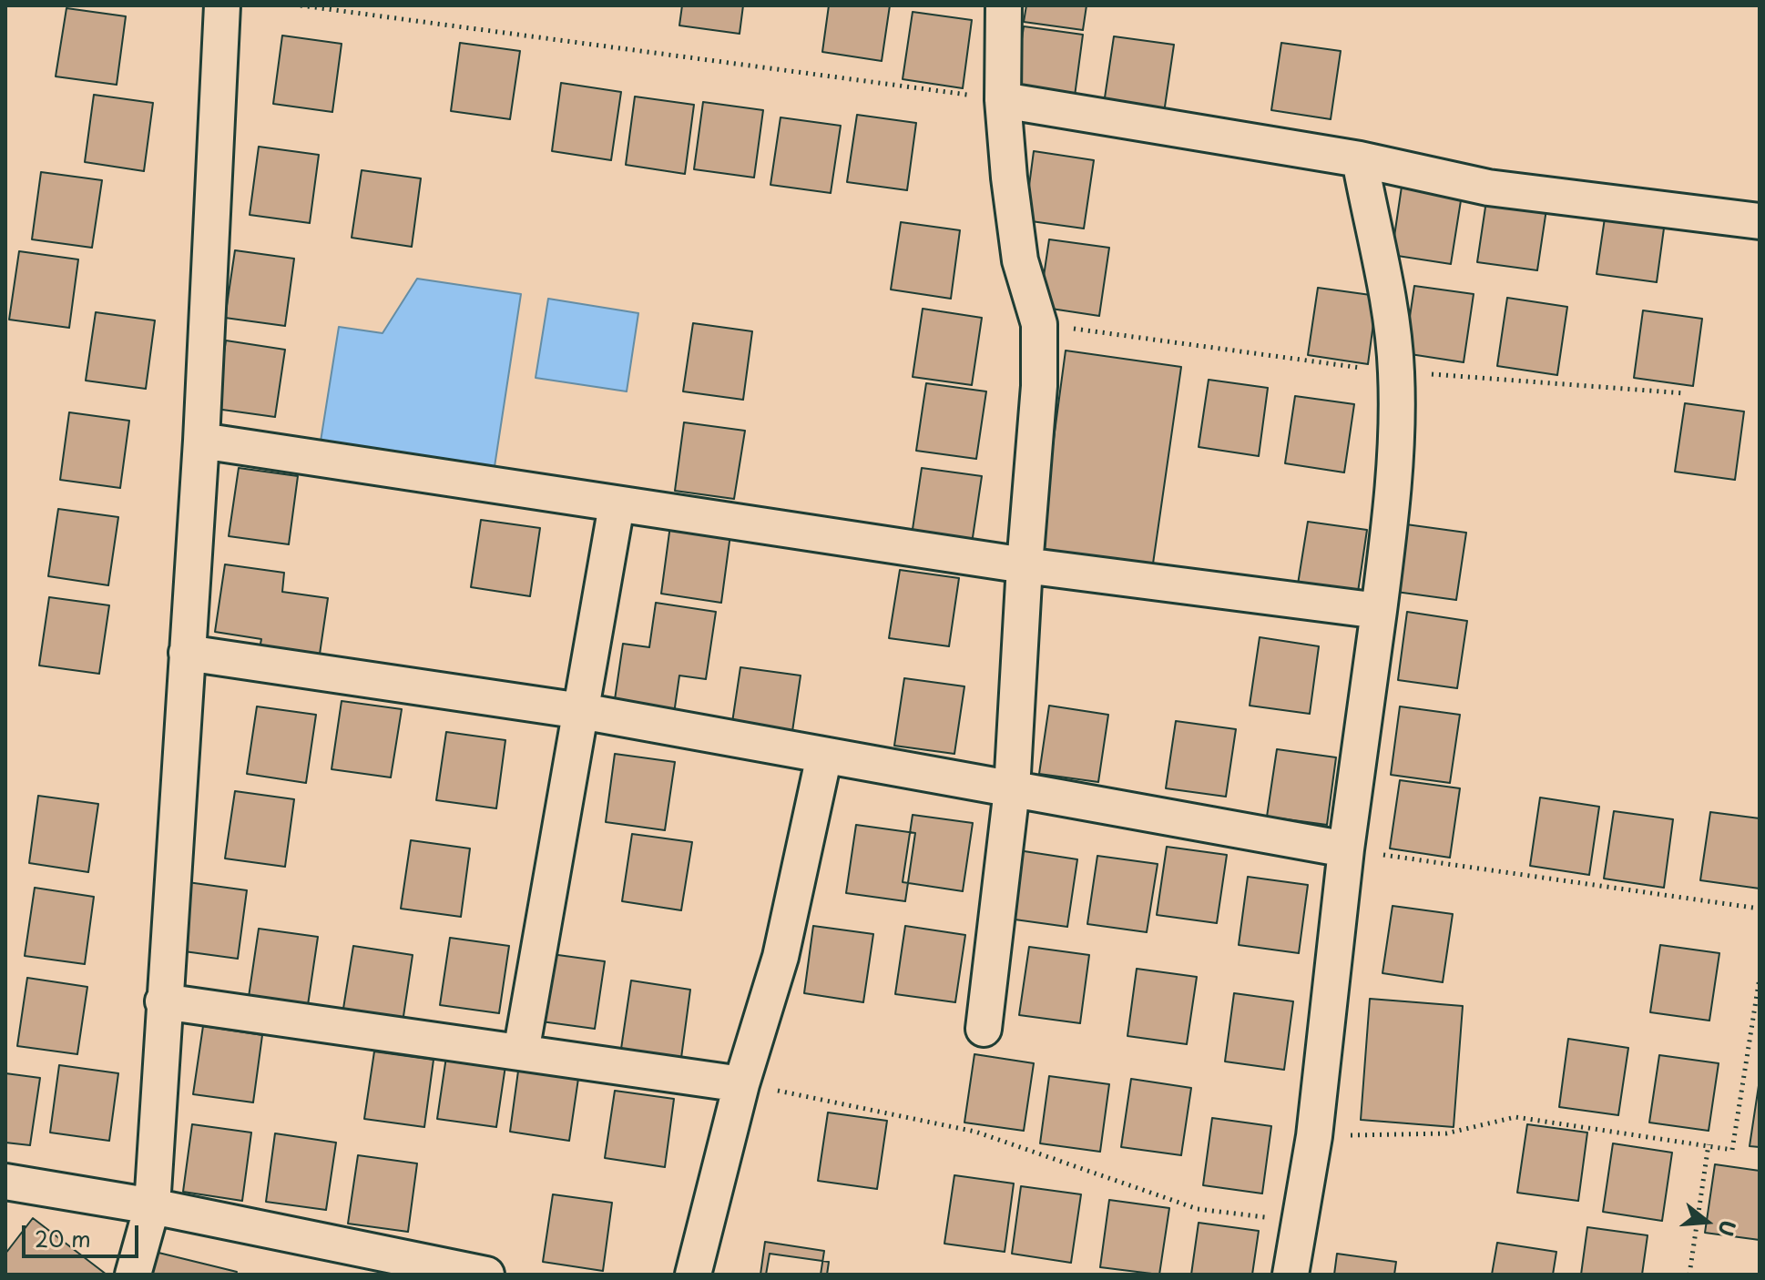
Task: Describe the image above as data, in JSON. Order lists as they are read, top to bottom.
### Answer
{
  "scale_bar": "20 m",
  "north": "right"
}
